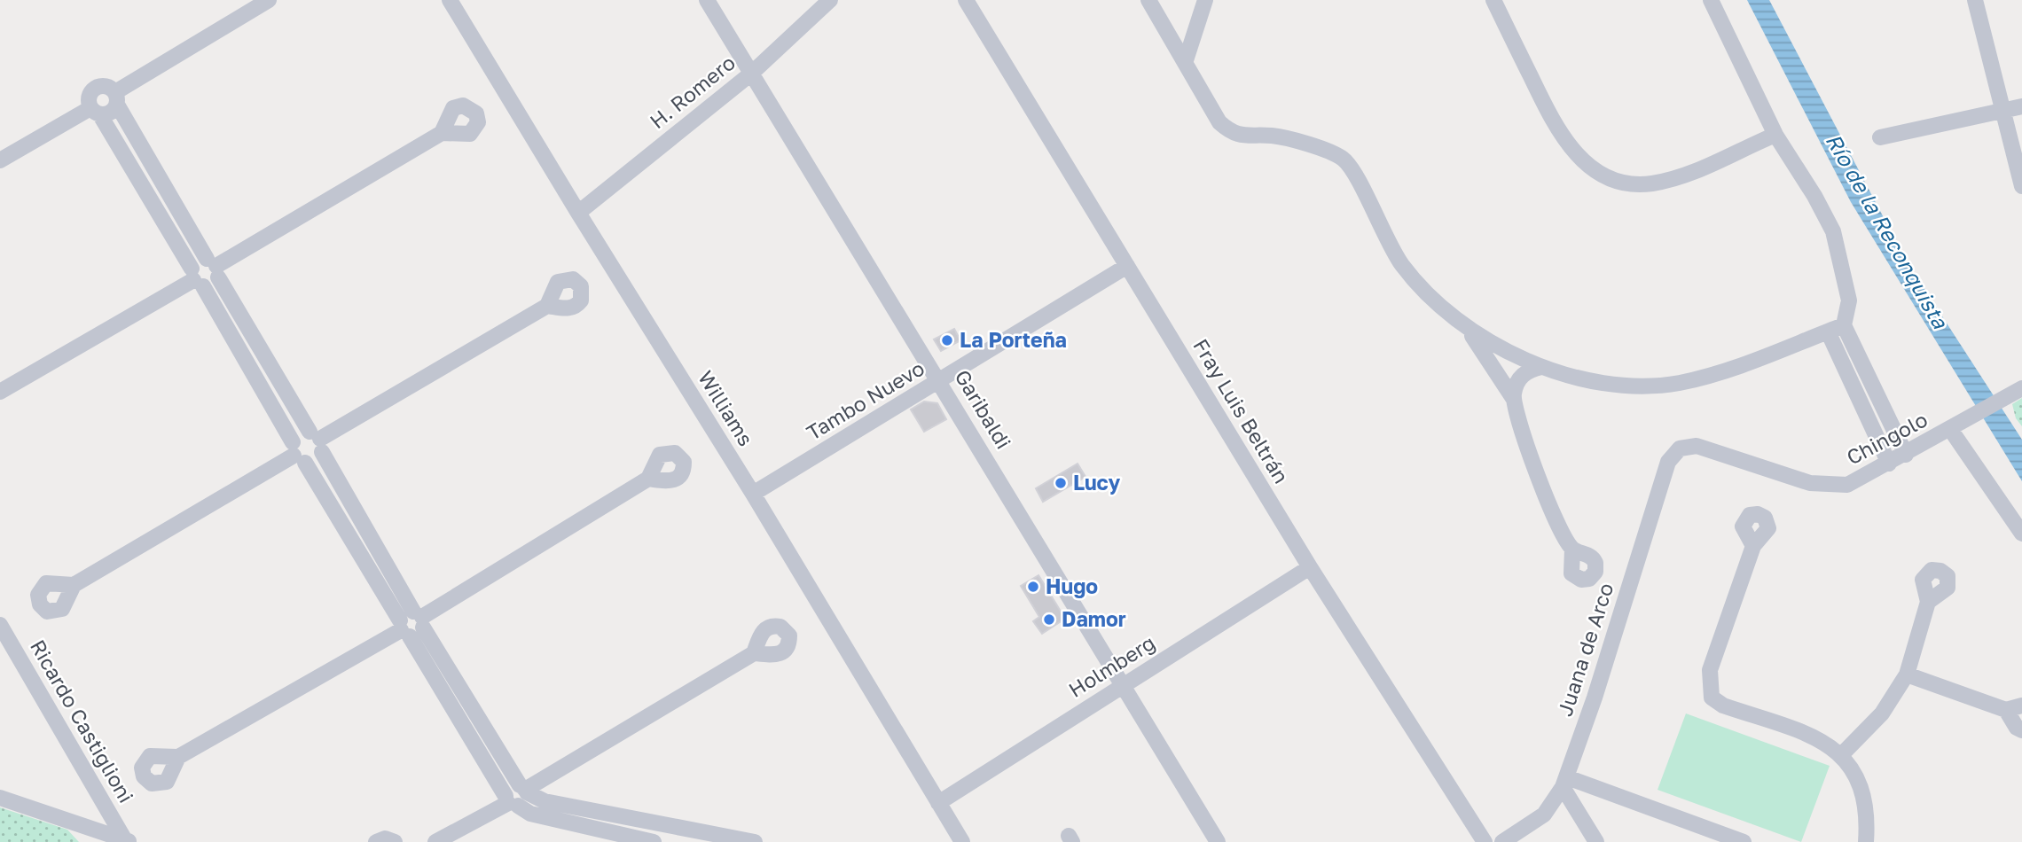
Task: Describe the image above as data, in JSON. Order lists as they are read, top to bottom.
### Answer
{
  "streets": {
    "street": [
      "H. Romero",
      "Tambo Nuevo",
      "Williams",
      "Garibaldi",
      "Fray Luis Beltrán",
      "Chingolo",
      "Juana de Arco",
      "Holmberg",
      "Ricardo Castiglioni"
    ]
  },
  "crossings": [
    ["H. Romero", "Williams"],
    ["H. Romero", "Garibaldi"],
    ["Tambo Nuevo", "Williams"],
    ["Tambo Nuevo", "Garibaldi"],
    ["Tambo Nuevo", "Fray Luis Beltrán"],
    ["Williams", "Holmberg"],
    ["Garibaldi", "Holmberg"],
    ["Fray Luis Beltrán", "Holmberg"],
    ["Chingolo", "Juana de Arco"]
  ],
  "water": ["Río de la Reconquista"],
  "places": [
    "La Porteña",
    "Lucy",
    "Hugo",
    "Damor"
  ]
}
